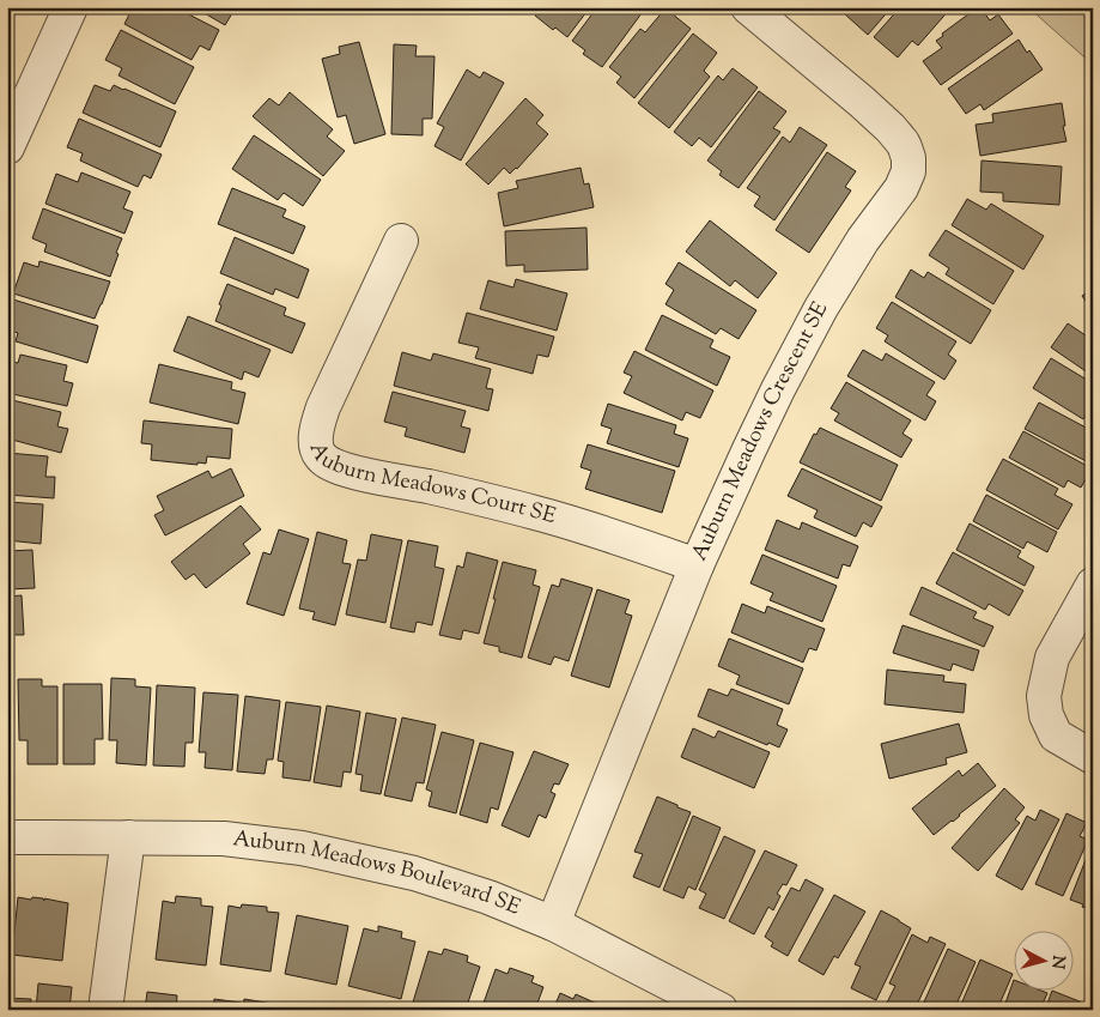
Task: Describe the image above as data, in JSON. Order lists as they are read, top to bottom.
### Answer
{
  "streets": {
    "street": ["Auburn Meadows Crescent SE", "Auburn Meadows Court SE", "Auburn Meadows Boulevard SE"]
  },
  "crossings": [
    ["Auburn Meadows Crescent SE", "Auburn Meadows Court SE"],
    ["Auburn Meadows Crescent SE", "Auburn Meadows Boulevard SE"]
  ],
  "north": "right"
}
